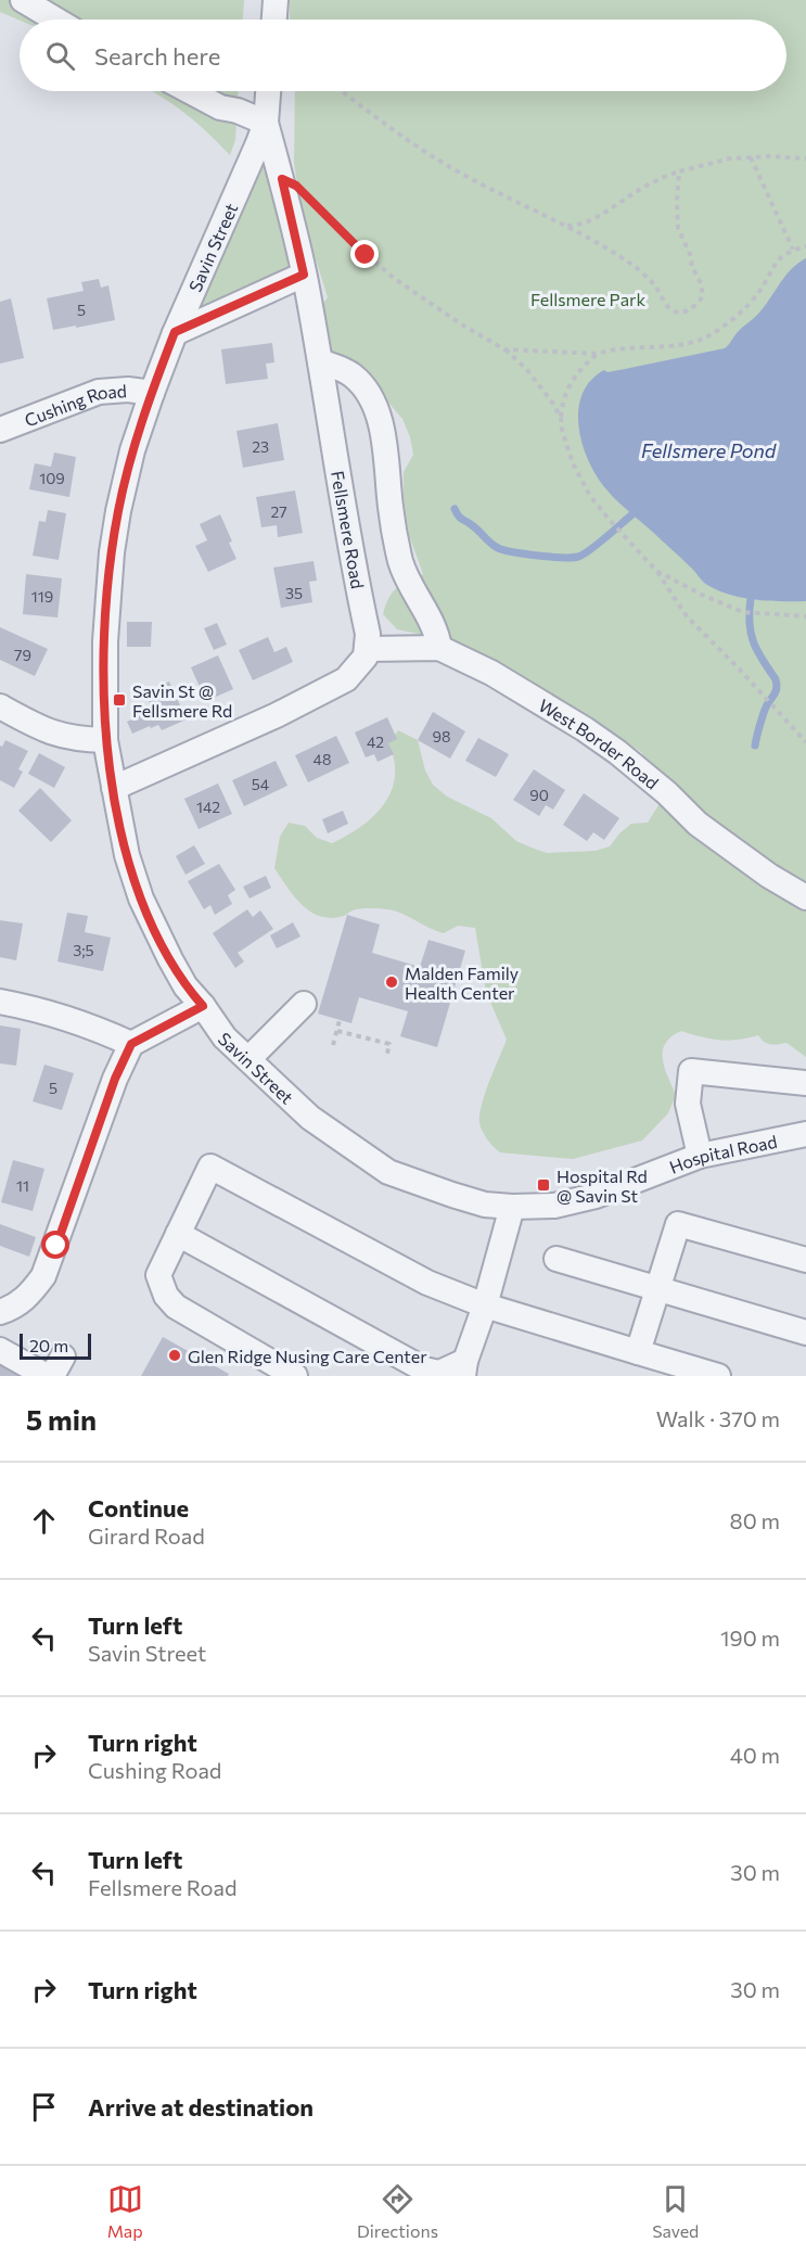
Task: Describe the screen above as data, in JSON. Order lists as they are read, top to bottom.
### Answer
{
  "streets": {
    "street": [
      "Savin Street",
      "Cushing Road",
      "Fellsmere Road",
      "West Border Road",
      "Hospital Road"
    ]
  },
  "crossings": [
    ["Savin Street", "Cushing Road"],
    ["Savin Street", "Fellsmere Road"],
    ["Savin Street", "Hospital Road"],
    ["Fellsmere Road", "West Border Road"]
  ],
  "water": ["Fellsmere Pond"],
  "parks": ["Fellsmere Park"],
  "places": {
    "transit": ["Savin St @ Fellsmere Rd", "Hospital Rd @ Savin St"],
    "other": ["Malden Family Health Center", "Glen Ridge Nusing Care Center"]
  },
  "house_numbers": [
    "5",
    "23",
    "109",
    "27",
    "35",
    "119",
    "79",
    "98",
    "42",
    "48",
    "54",
    "90",
    "142",
    "3;5",
    "5",
    "11"
  ],
  "scale_bar": "20 m",
  "page": {
    "search": "Search here",
    "scale": "20 m",
    "heading": ["5 min", "Walk · 370 m"],
    "list": [
      ["Continue", "Girard Road", "80 m"],
      ["Turn left", "Savin Street", "190 m"],
      ["Turn right", "Cushing Road", "40 m"],
      ["Turn left", "Fellsmere Road", "30 m"],
      ["Turn right", "30 m"],
      "Arrive at destination"
    ],
    "nav": ["Map", "Directions", "Saved"]
  }
}
